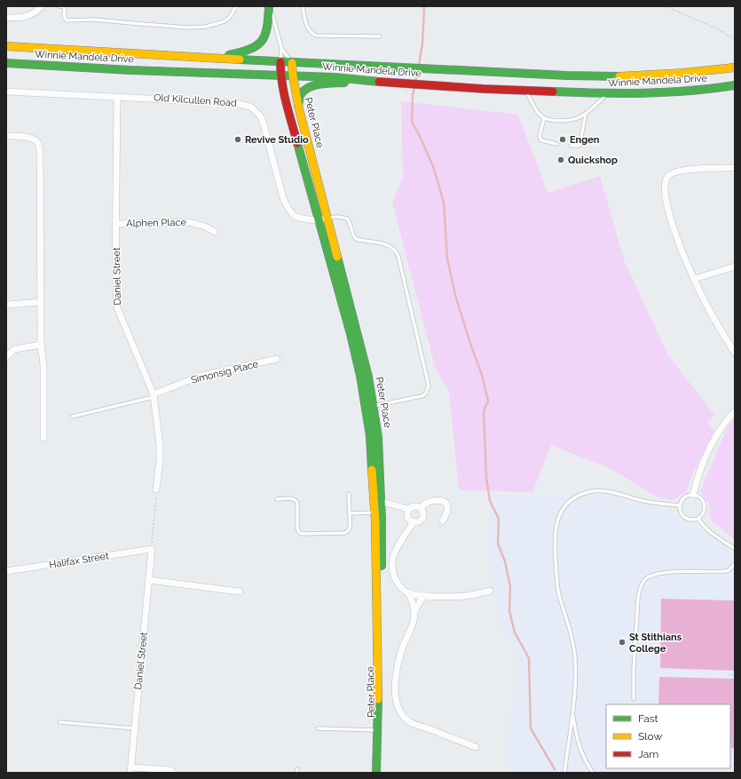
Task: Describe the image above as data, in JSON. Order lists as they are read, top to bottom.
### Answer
{
  "streets": {
    "main road": ["Winnie Mandela Drive", "Peter Place"],
    "street": [
      "Old Kilcullen Road",
      "Alphen Place",
      "Daniel Street",
      "Simonsig Place",
      "Halifax Street"
    ]
  },
  "crossings": [
    ["Winnie Mandela Drive", "Peter Place"],
    ["Old Kilcullen Road", "Peter Place"],
    ["Old Kilcullen Road", "Daniel Street"],
    ["Alphen Place", "Daniel Street"],
    ["Daniel Street", "Simonsig Place"],
    ["Daniel Street", "Halifax Street"]
  ],
  "places": [
    "Revive Studio",
    "Engen",
    "Quickshop",
    "St Stithians College"
  ],
  "legend": ["Fast", "Slow", "Jam"]
}
